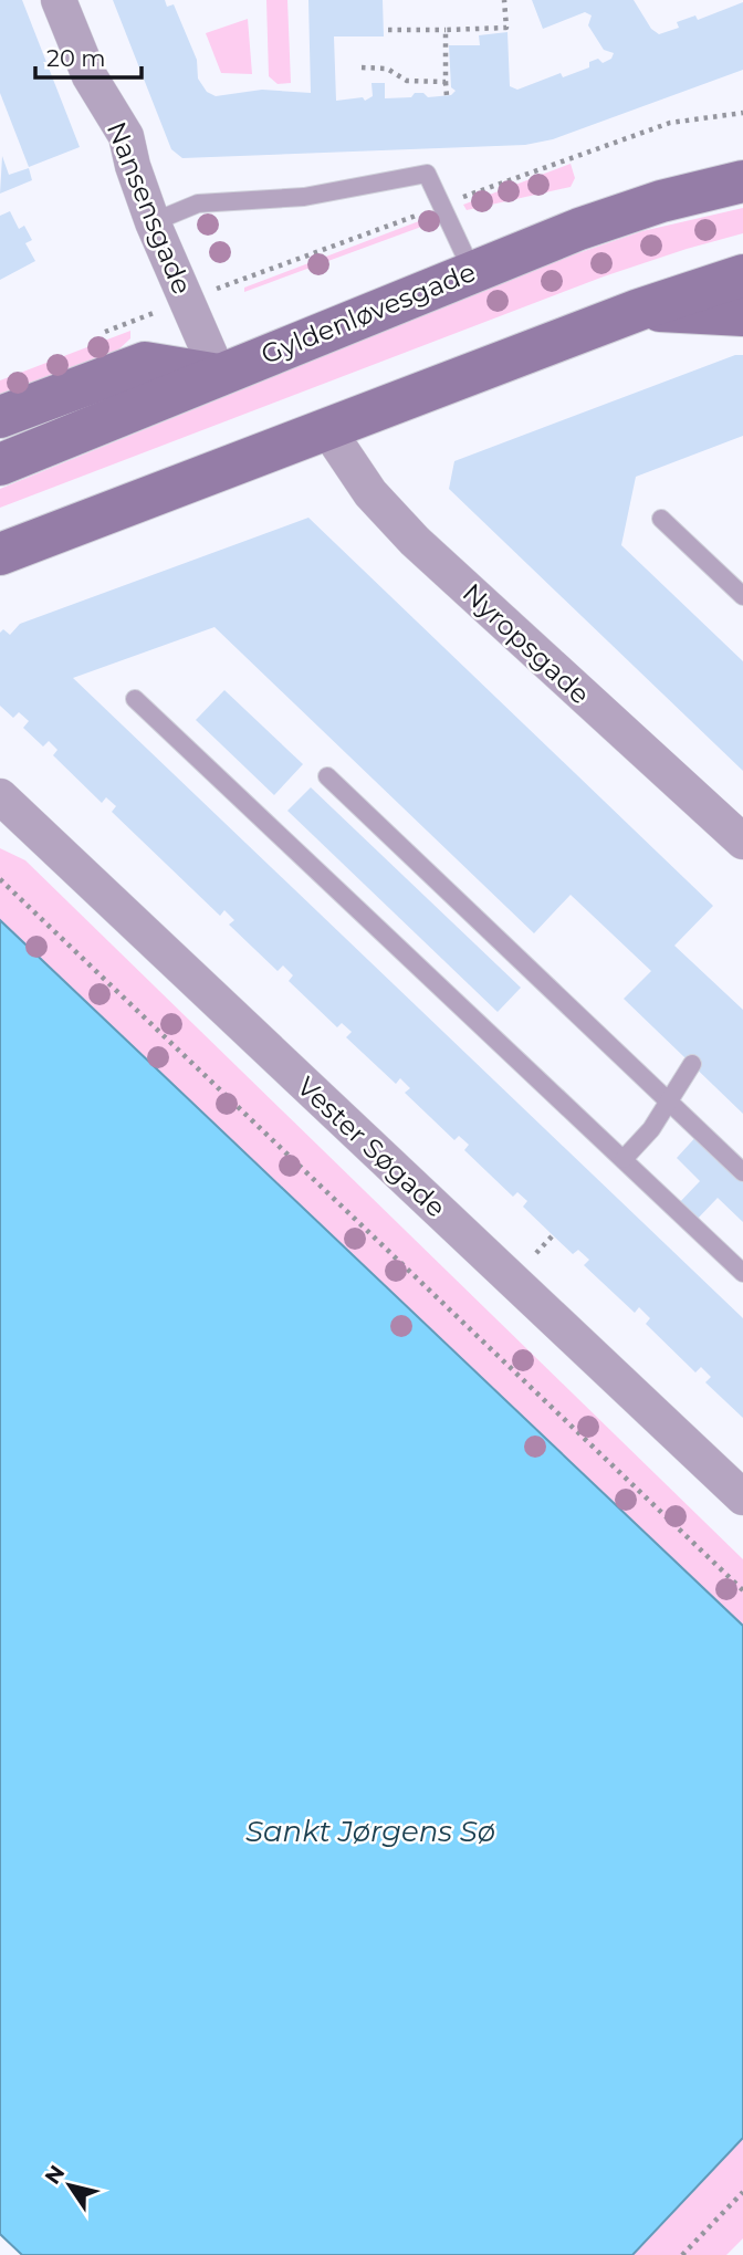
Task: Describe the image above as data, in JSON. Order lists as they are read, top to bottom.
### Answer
{
  "streets": {
    "street": [
      "Nansensgade",
      "Gyldenløvesgade",
      "Nyropsgade",
      "Vester Søgade"
    ]
  },
  "crossings": [
    ["Nansensgade", "Gyldenløvesgade"]
  ],
  "water": ["Sankt Jørgens Sø"],
  "scale_bar": "20 m",
  "north": "top left"
}
